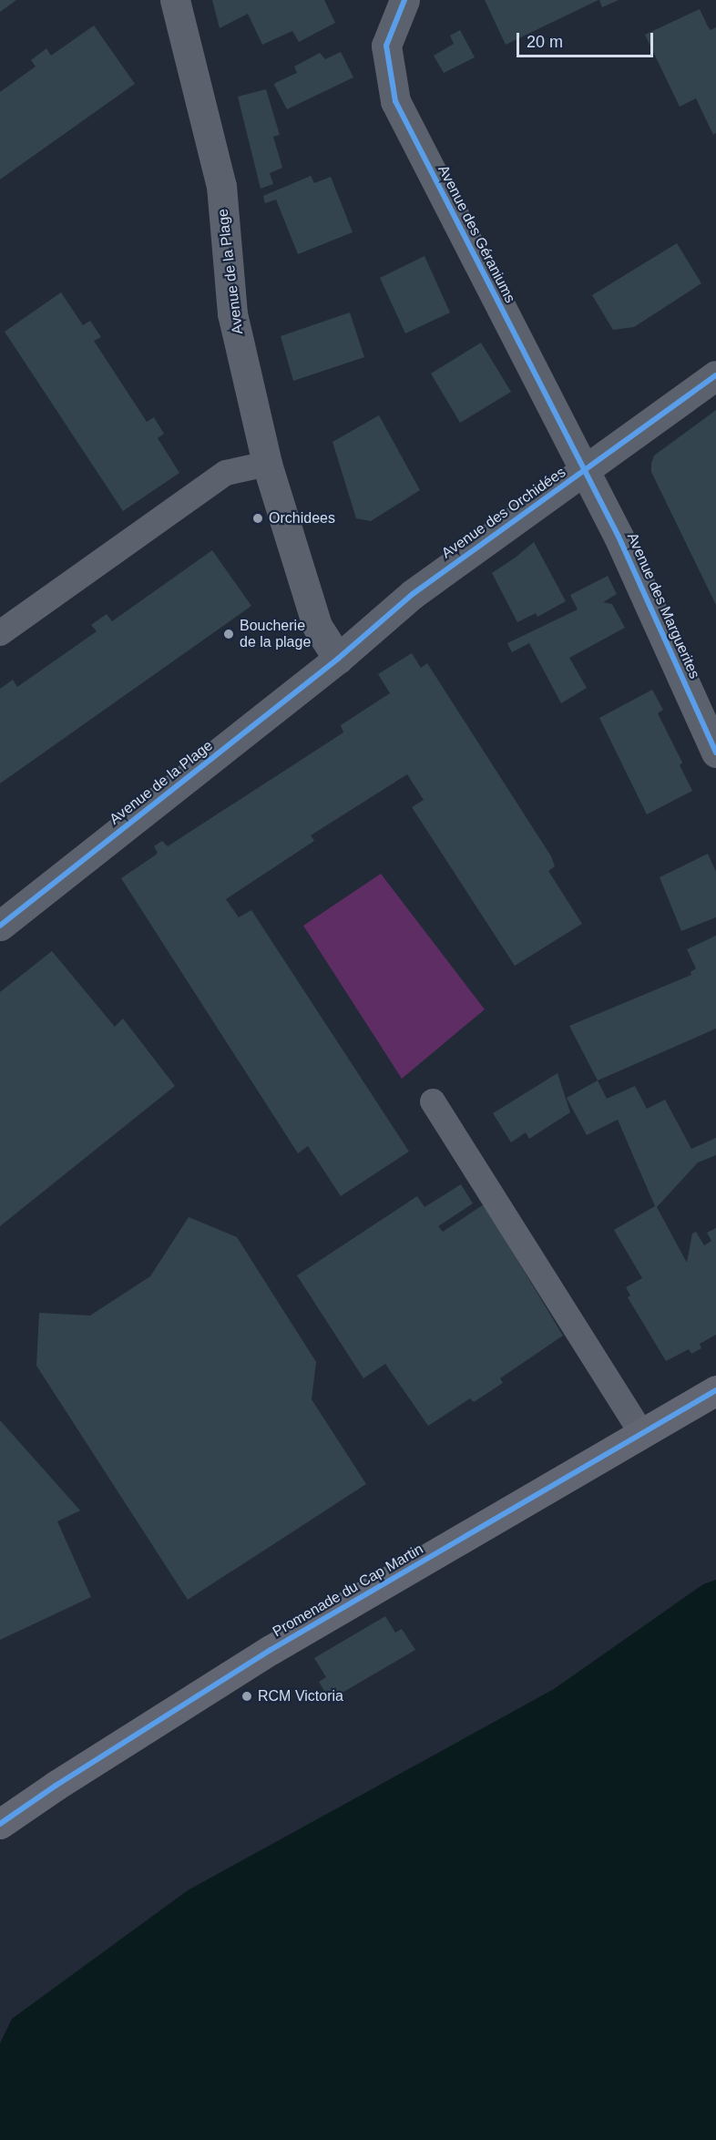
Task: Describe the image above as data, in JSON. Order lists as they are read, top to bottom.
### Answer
{
  "streets": {
    "main road": ["Promenade du Cap Martin"],
    "street": [
      "Avenue des Géraniums",
      "Avenue de la Plage",
      "Avenue des Orchidées",
      "Avenue des Marguerites"
    ]
  },
  "crossings": [
    ["Avenue des Géraniums", "Avenue des Orchidées"],
    ["Avenue des Géraniums", "Avenue des Marguerites"],
    ["Avenue de la Plage", "Avenue des Orchidées"],
    ["Avenue des Orchidées", "Avenue des Marguerites"]
  ],
  "places": ["Orchidees", "Boucherie de la plage", "RCM Victoria"],
  "scale_bar": "20 m"
}
